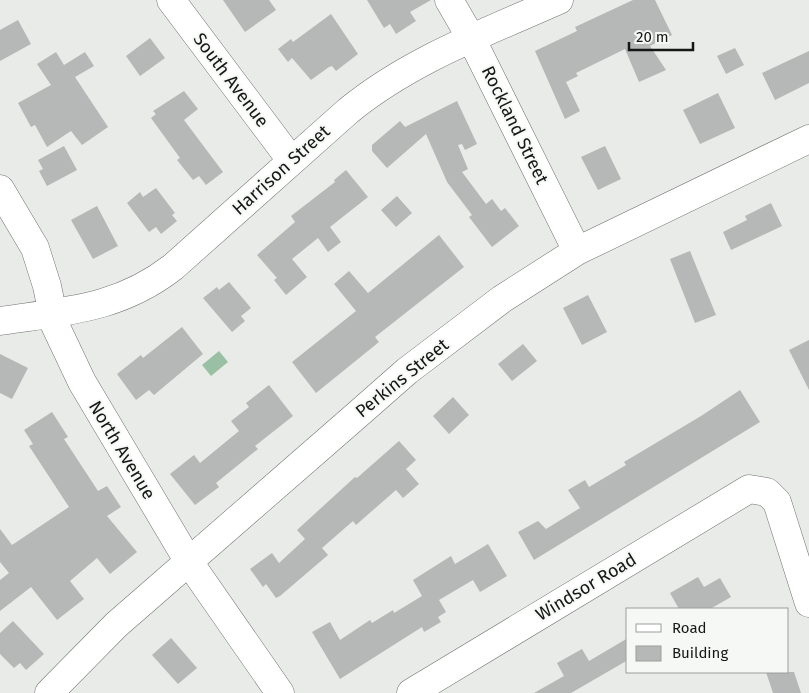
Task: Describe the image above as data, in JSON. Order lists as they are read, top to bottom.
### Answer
{
  "streets": {
    "street": [
      "South Avenue",
      "Rockland Street",
      "Harrison Street",
      "Perkins Street",
      "North Avenue",
      "Windsor Road"
    ]
  },
  "crossings": [
    ["South Avenue", "Harrison Street"],
    ["Rockland Street", "Harrison Street"],
    ["Rockland Street", "Perkins Street"],
    ["Harrison Street", "North Avenue"],
    ["Perkins Street", "North Avenue"]
  ],
  "legend": ["Road", "Building"],
  "scale_bar": "20 m"
}
